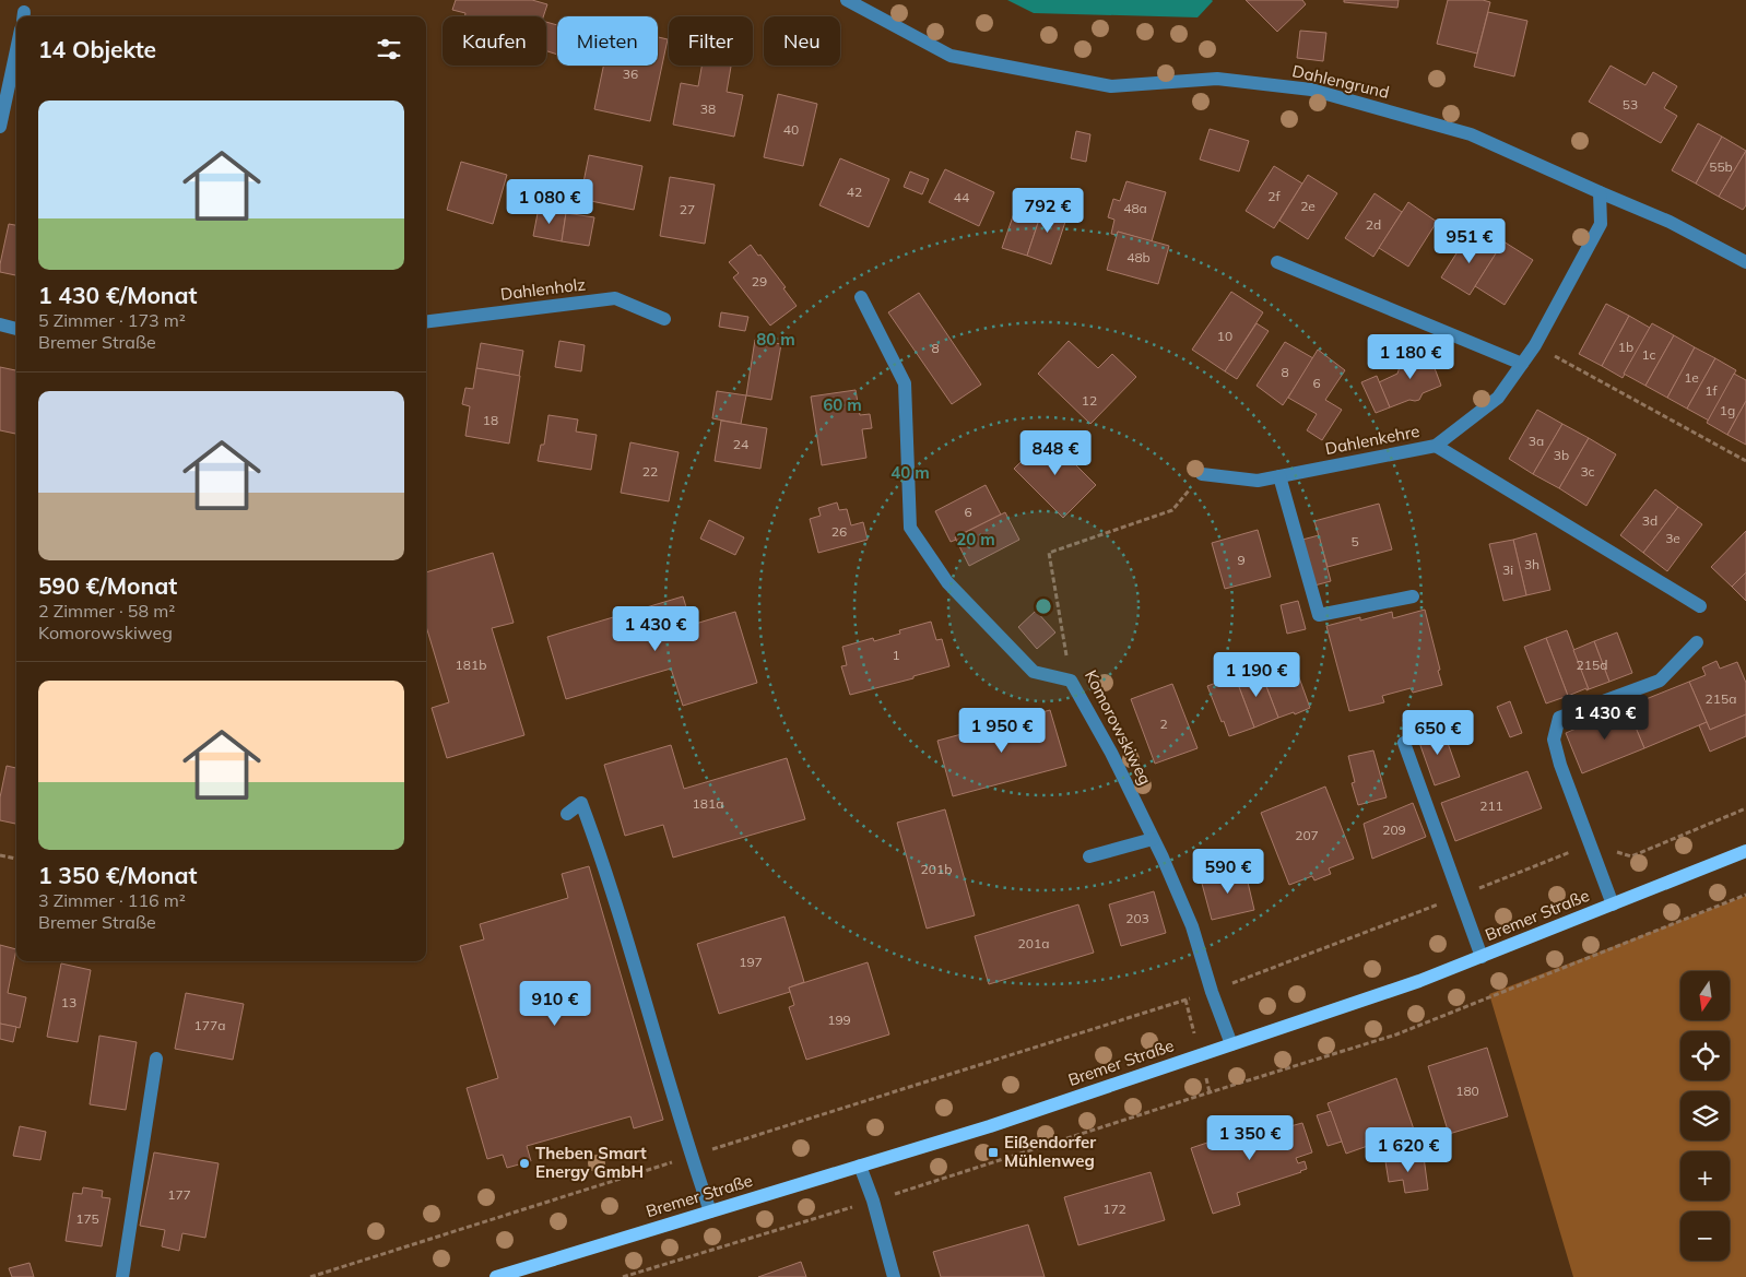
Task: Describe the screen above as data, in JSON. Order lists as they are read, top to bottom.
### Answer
{
  "streets": {
    "main road": ["Bremer Straße"],
    "street": [
      "Dahlengrund",
      "Dahlenholz",
      "Dahlenkehre",
      "Komorowskiweg"
    ]
  },
  "crossings": [
    ["Dahlengrund", "Dahlenkehre"],
    ["Dahlenkehre", "Komorowskiweg"],
    ["Komorowskiweg", "Bremer Straße"]
  ],
  "places": {
    "transit": ["Eißendorfer Mühlenweg"],
    "other": ["Theben Smart Energy GmbH"]
  },
  "house_numbers": [
    "36",
    "53",
    "38",
    "40",
    "55b",
    "42",
    "2f",
    "44",
    "2e",
    "48a",
    "27",
    "2d",
    "48b",
    "29",
    "10",
    "1b",
    "8",
    "1c",
    "8",
    "1e",
    "6",
    "1f",
    "12",
    "1g",
    "18",
    "3a",
    "24",
    "3b",
    "22",
    "3c",
    "6",
    "3d",
    "26",
    "3e",
    "5",
    "9",
    "3h",
    "3i",
    "1",
    "181b",
    "215d",
    "215a",
    "2",
    "181a",
    "211",
    "209",
    "207",
    "201b",
    "203",
    "201a",
    "197",
    "13",
    "199",
    "177a",
    "180",
    "177",
    "172",
    "175"
  ],
  "north": "bottom",
  "page": {
    "chip": [
      "Kaufen",
      "Mieten",
      "Filter",
      "Neu"
    ],
    "heading": "14 Objekte",
    "list": [
      {
        "name": "1 430 €/Monat",
        "note": "5 Zimmer · 173 m² · Bremer Straße"
      },
      {
        "name": "590 €/Monat",
        "note": "2 Zimmer · 58 m² · Komorowskiweg"
      },
      {
        "name": "1 350 €/Monat",
        "note": "3 Zimmer · 116 m² · Bremer Straße"
      }
    ],
    "price": [
      "1 080 €",
      "792 €",
      "951 €",
      "1 180 €",
      "848 €",
      "1 430 €",
      "1 190 €",
      "1 430 €",
      "1 950 €",
      "650 €",
      "590 €",
      "910 €",
      "1 350 €",
      "1 620 €"
    ],
    "map_buttons": ["+", "−"]
  },
  "rings": [
    "80 m",
    "60 m",
    "40 m",
    "20 m"
  ]
}
